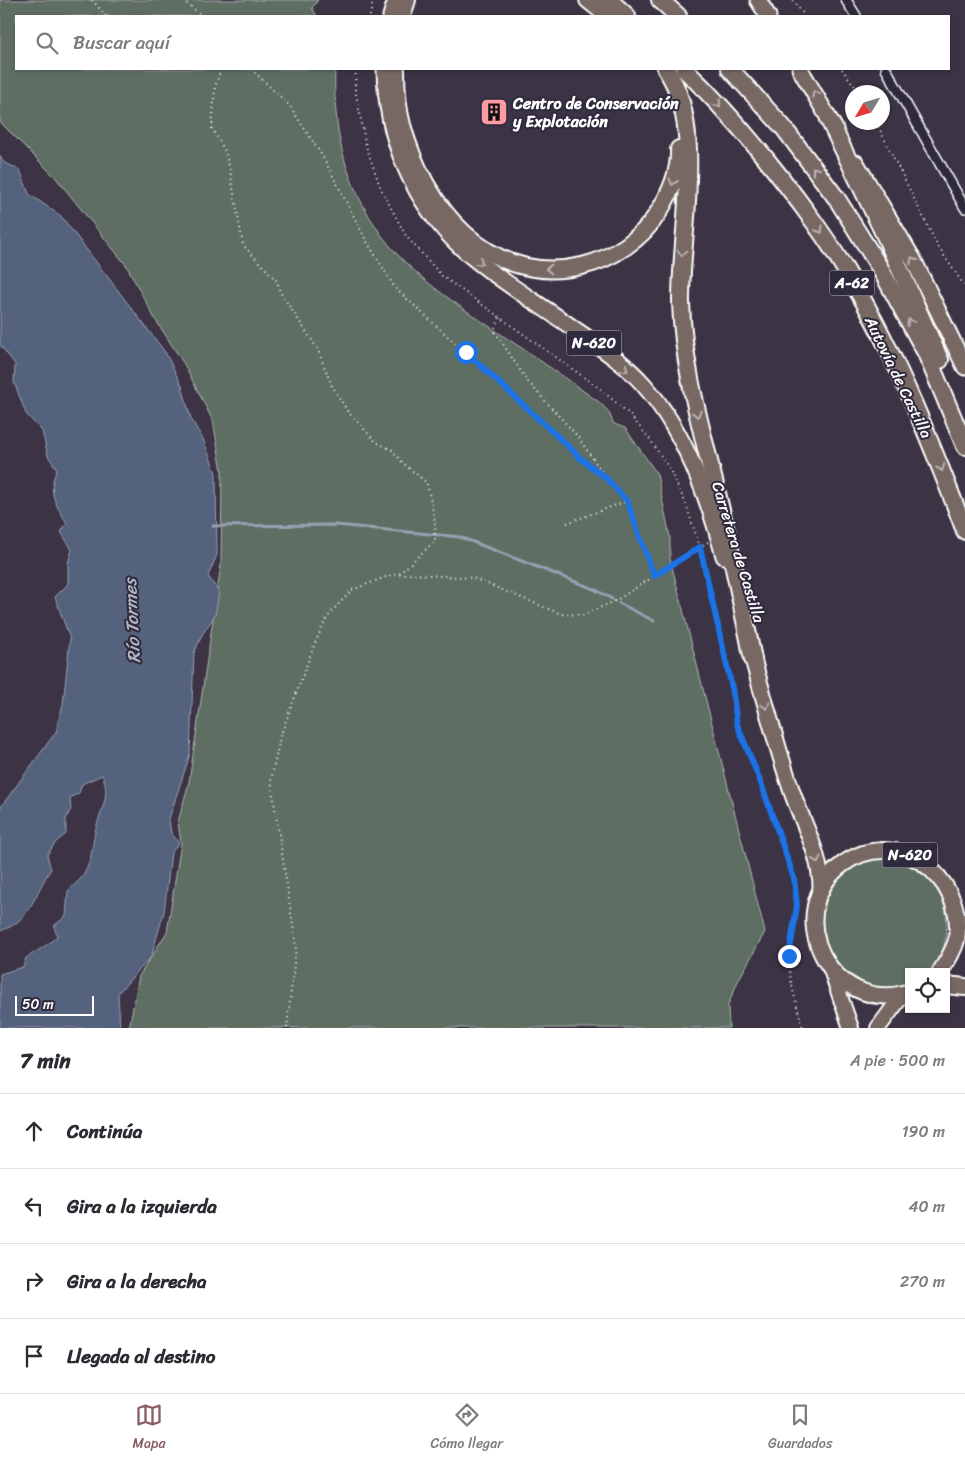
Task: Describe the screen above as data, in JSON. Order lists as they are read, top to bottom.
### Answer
{
  "streets": {
    "highway": [
      "A-62",
      "N-620",
      "Autovía de Castilla",
      "Carretera de Castilla"
    ]
  },
  "crossings": [
    ["N-620", "Carretera de Castilla"]
  ],
  "water": ["Río Tormes"],
  "places": {
    "building": ["Centro de Conservación y Explotación"]
  },
  "scale_bar": "50 m",
  "north": "bottom left",
  "page": {
    "search": "Buscar aquí",
    "scale": "50 m",
    "heading": ["7 min", "A pie · 500 m"],
    "list": [
      ["Continúa", "190 m"],
      ["Gira a la izquierda", "40 m"],
      ["Gira a la derecha", "270 m"],
      "Llegada al destino"
    ],
    "nav": ["Mapa", "Cómo llegar", "Guardados"]
  }
}
